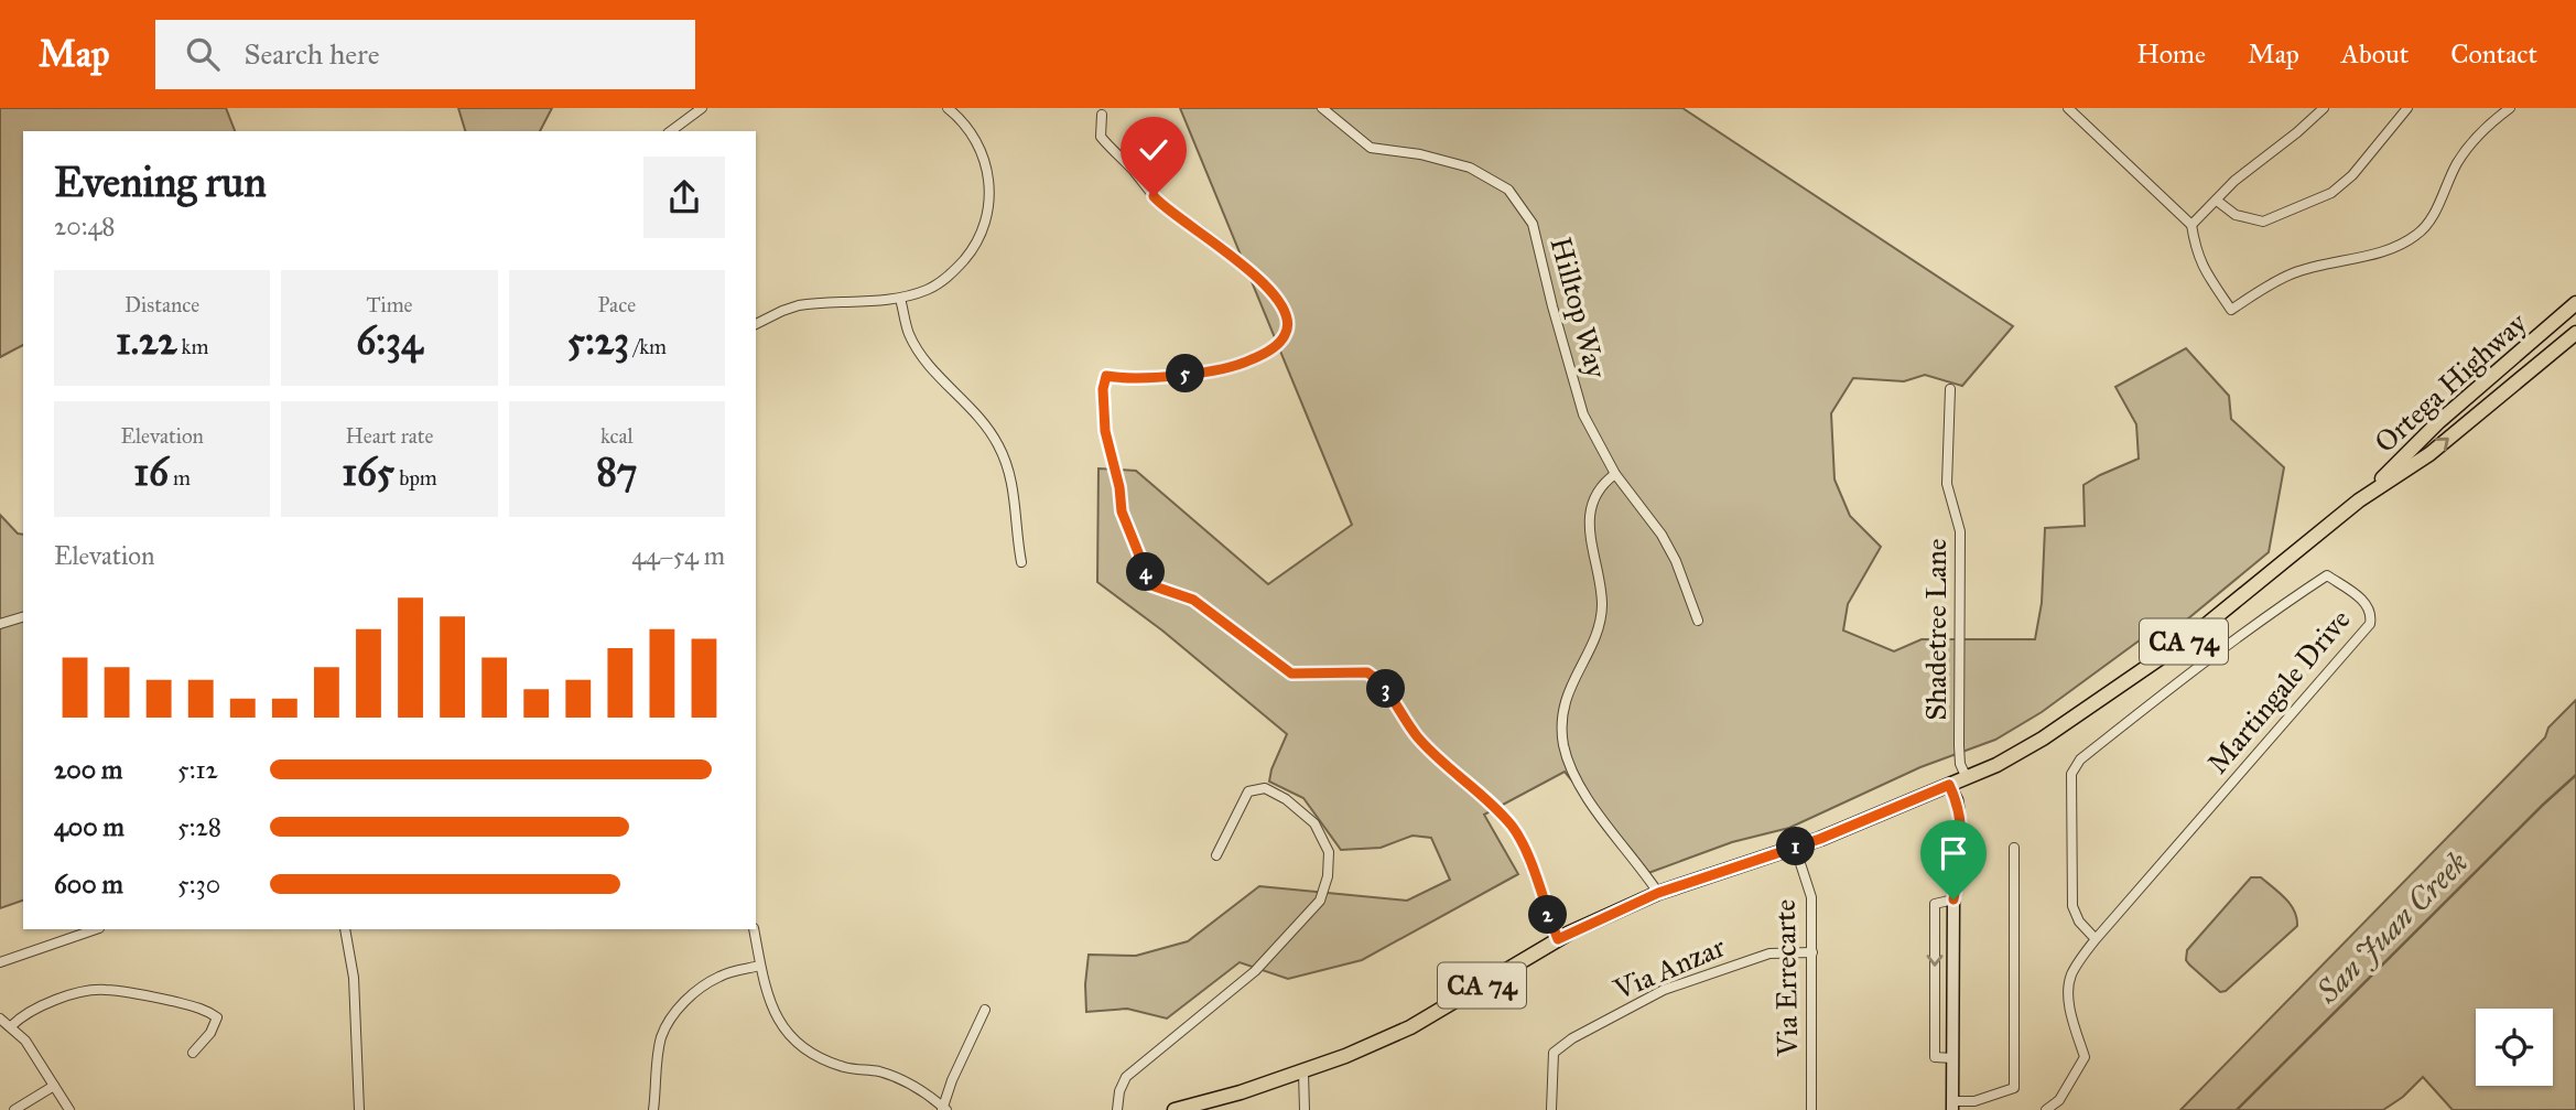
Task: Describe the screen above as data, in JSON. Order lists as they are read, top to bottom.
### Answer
{
  "streets": {
    "main road": ["Ortega Highway", "CA 74"],
    "street": [
      "Hilltop Way",
      "Shadetree Lane",
      "Martingale Drive",
      "Via Anzar",
      "Via Errecarte"
    ]
  },
  "crossings": [
    ["Ortega Highway", "Shadetree Lane"],
    ["Ortega Highway", "Via Errecarte"],
    ["Via Anzar", "Via Errecarte"]
  ],
  "water": ["San Juan Creek"],
  "page": {
    "header": "Map",
    "search": "Search here",
    "nav": [
      "Home",
      "Map",
      "About",
      "Contact"
    ],
    "heading": ["Evening run", "20:48"],
    "stats": [
      ["Distance", "1.22 km"],
      ["Time", "6:34"],
      ["Pace", "5:23 /km"],
      ["Elevation", "16 m"],
      ["Heart rate", "165 bpm"],
      ["kcal", "87"]
    ],
    "pins": [
      "5",
      "4",
      "3",
      "1",
      "2"
    ],
    "chart": ["Elevation", "44–54 m"],
    "list": [
      {
        "name": "200 m",
        "note": "5:12"
      },
      {
        "name": "400 m",
        "note": "5:28"
      },
      {
        "name": "600 m",
        "note": "5:30"
      }
    ]
  }
}
